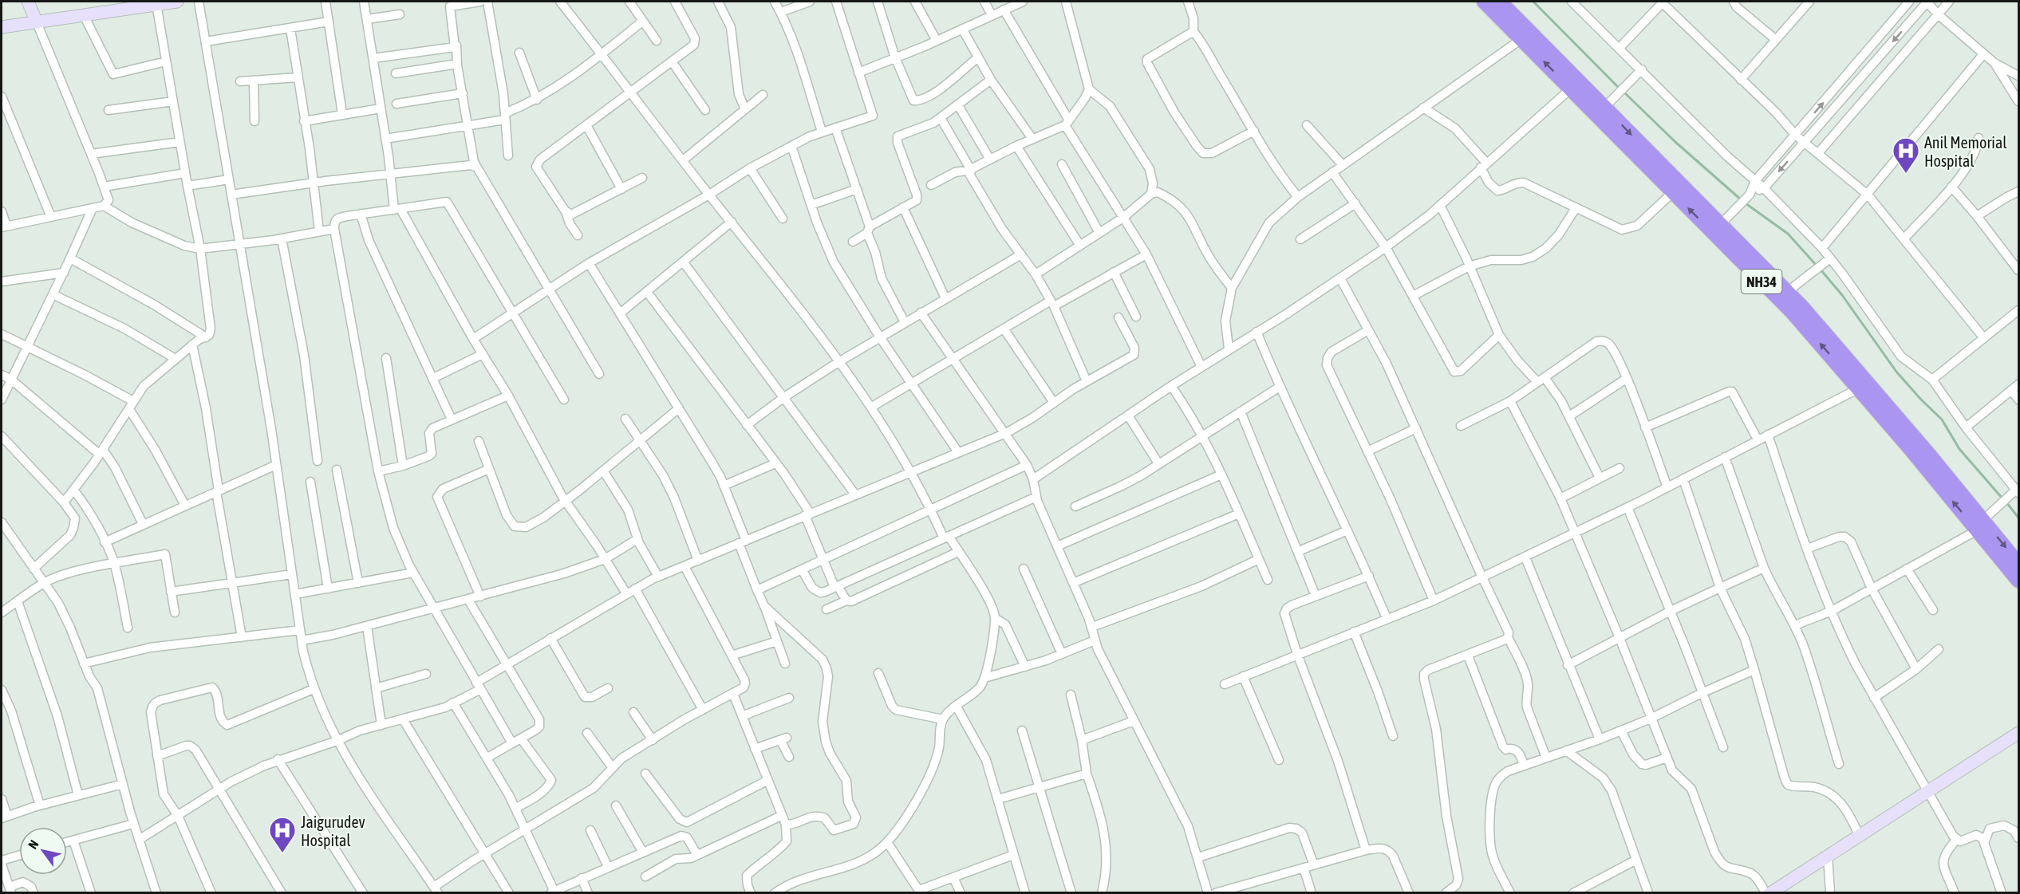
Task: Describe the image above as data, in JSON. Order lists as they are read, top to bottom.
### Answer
{
  "streets": {
    "highway": ["NH34"]
  },
  "places": {
    "hospital": ["Anil Memorial Hospital", "Jaigurudev Hospital"]
  },
  "north": "top left"
}
